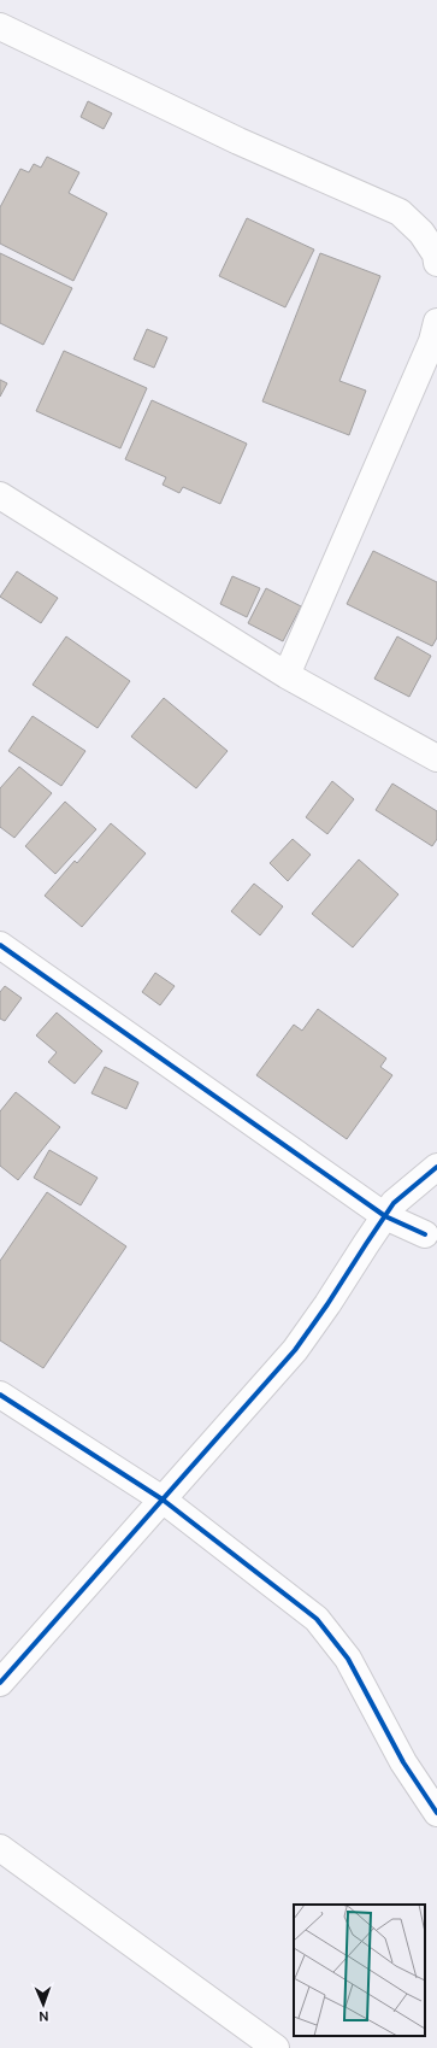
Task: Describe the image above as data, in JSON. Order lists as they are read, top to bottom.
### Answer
{
  "north": "bottom"
}
